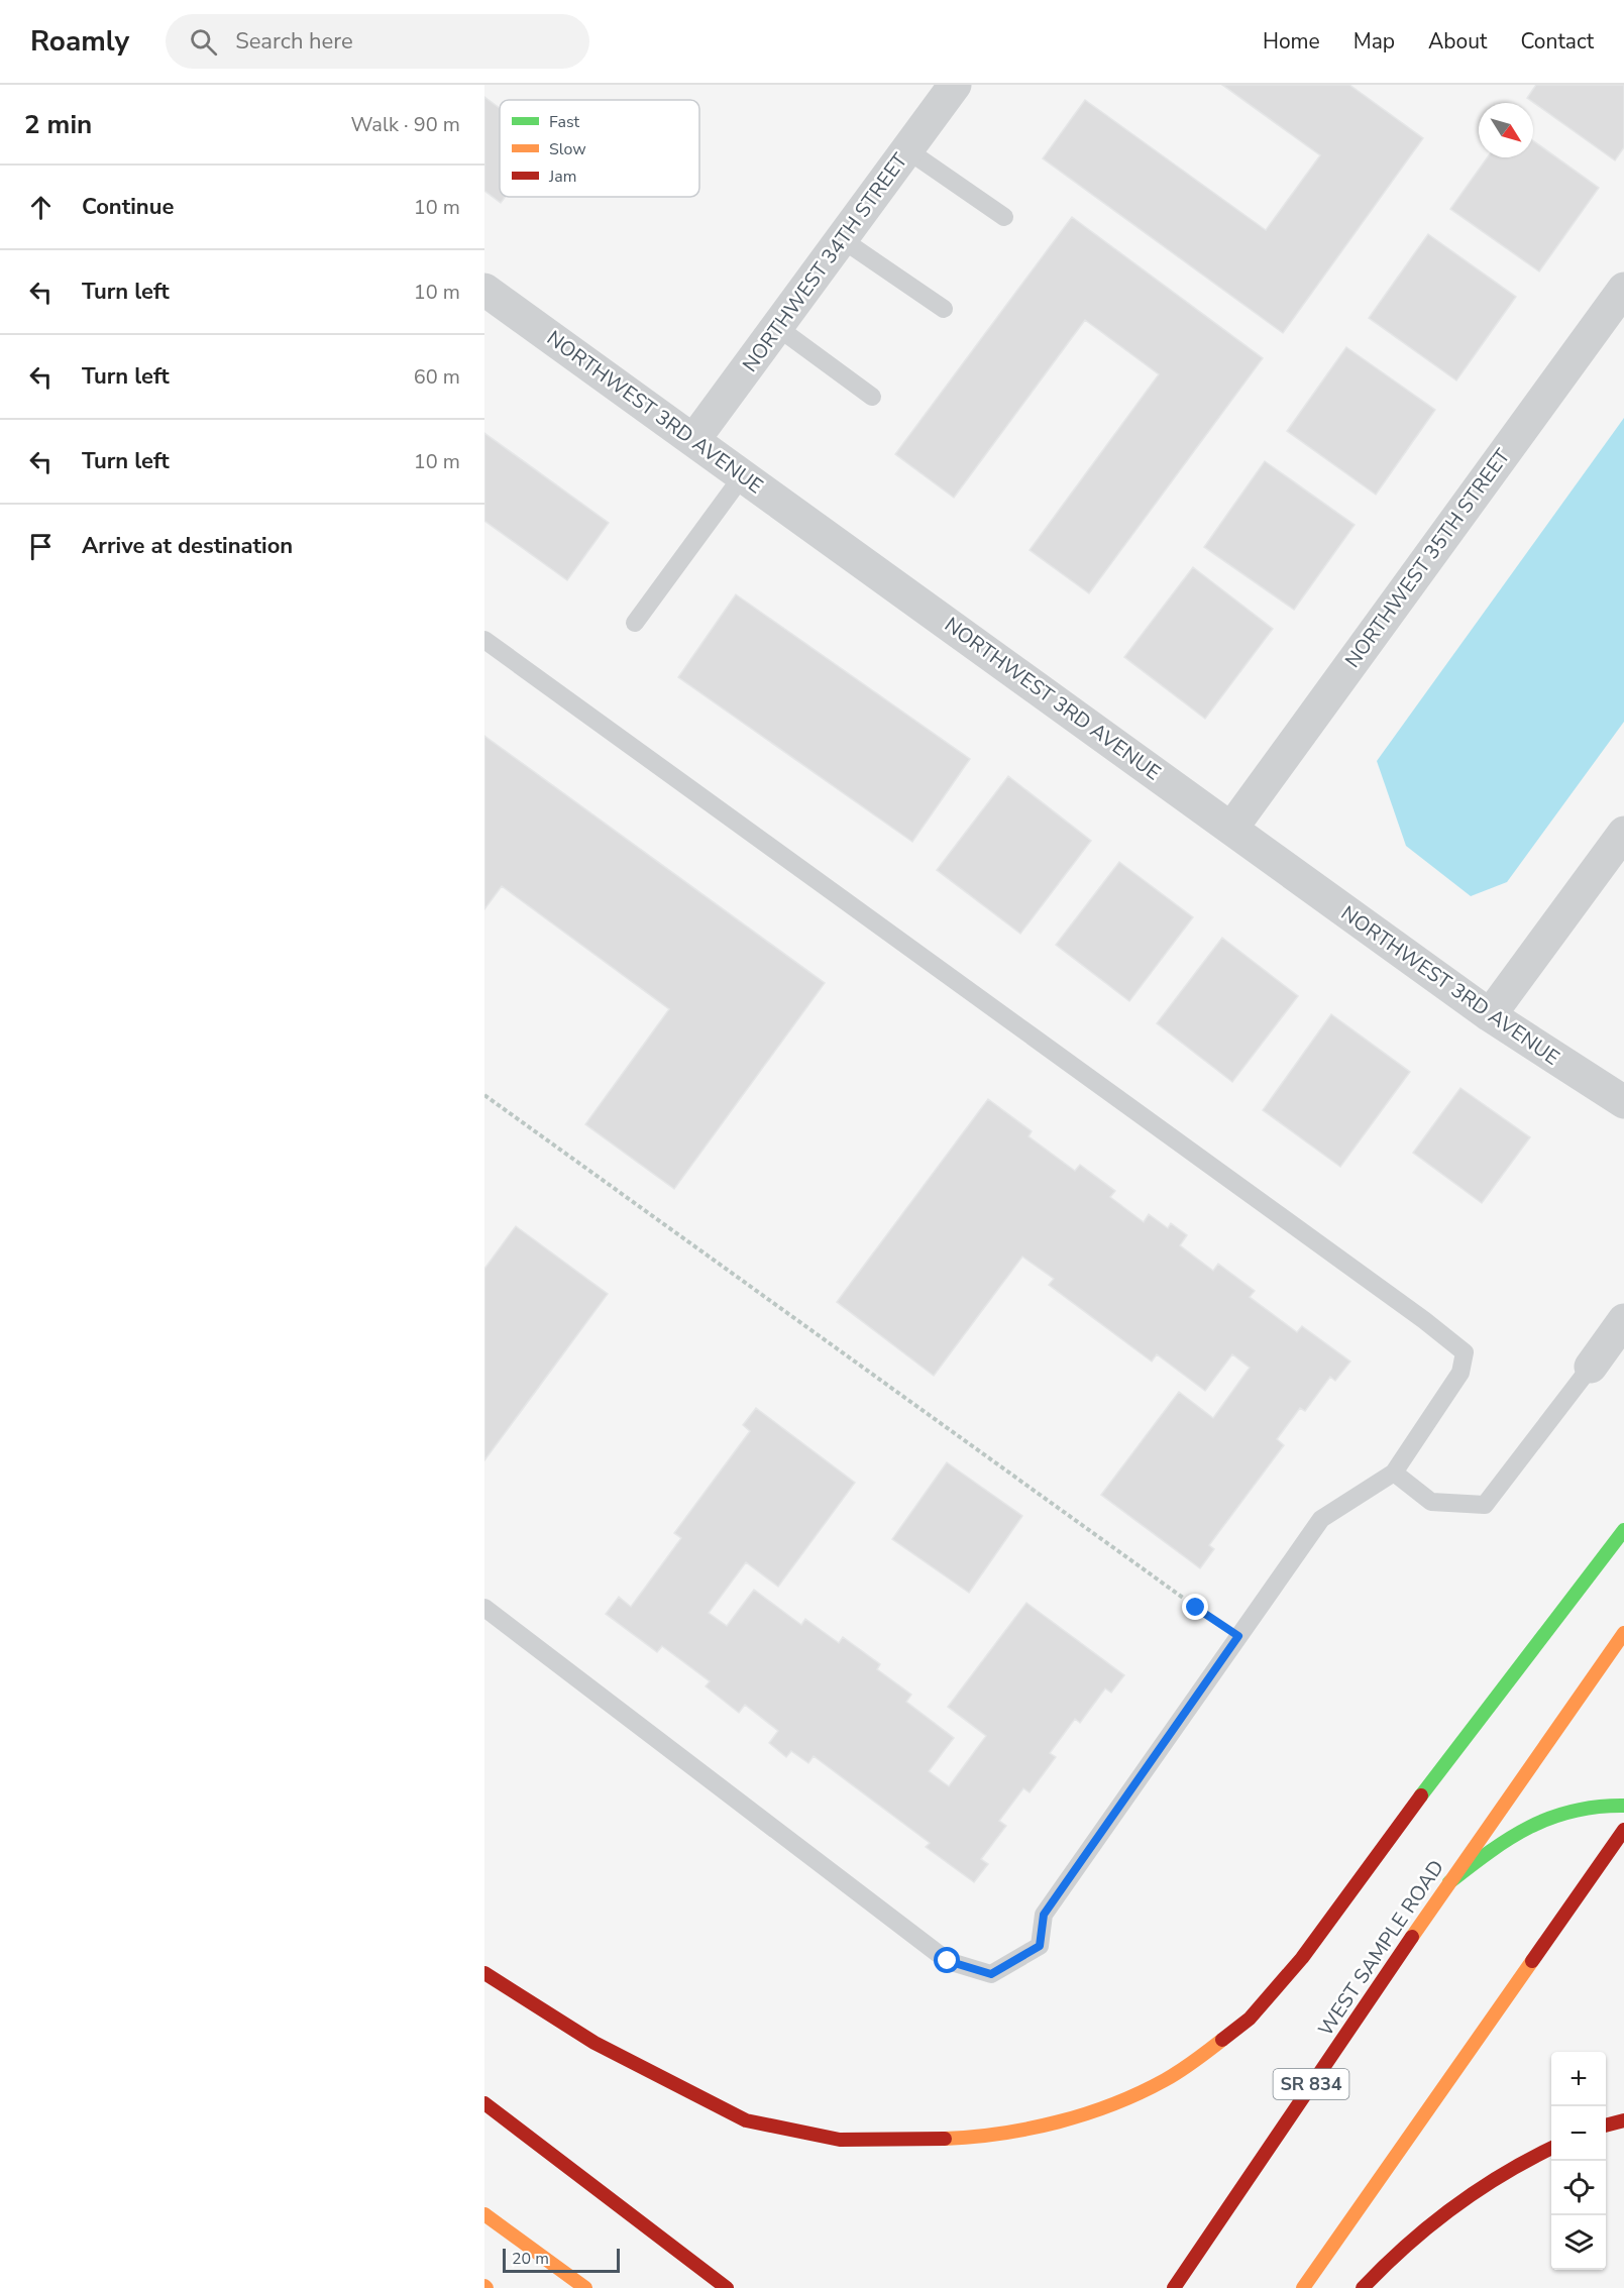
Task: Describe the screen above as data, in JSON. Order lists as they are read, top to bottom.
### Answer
{
  "streets": {
    "main road": ["WEST SAMPLE ROAD", "SR 834"],
    "street": ["NORTHWEST 34TH STREET", "NORTHWEST 3RD AVENUE", "NORTHWEST 35TH STREET"]
  },
  "crossings": [
    ["NORTHWEST 34TH STREET", "NORTHWEST 3RD AVENUE"],
    ["NORTHWEST 3RD AVENUE", "NORTHWEST 35TH STREET"]
  ],
  "legend": ["Fast", "Slow", "Jam"],
  "scale_bar": "20 m",
  "north": "bottom right",
  "page": {
    "header": "Roamly",
    "search": "Search here",
    "nav": [
      "Home",
      "Map",
      "About",
      "Contact"
    ],
    "heading": ["2 min", "Walk · 90 m"],
    "list": [
      ["Continue", "10 m"],
      ["Turn left", "10 m"],
      ["Turn left", "60 m"],
      ["Turn left", "10 m"],
      "Arrive at destination"
    ],
    "map_buttons": ["+", "−"],
    "scale": "20 m"
  }
}
